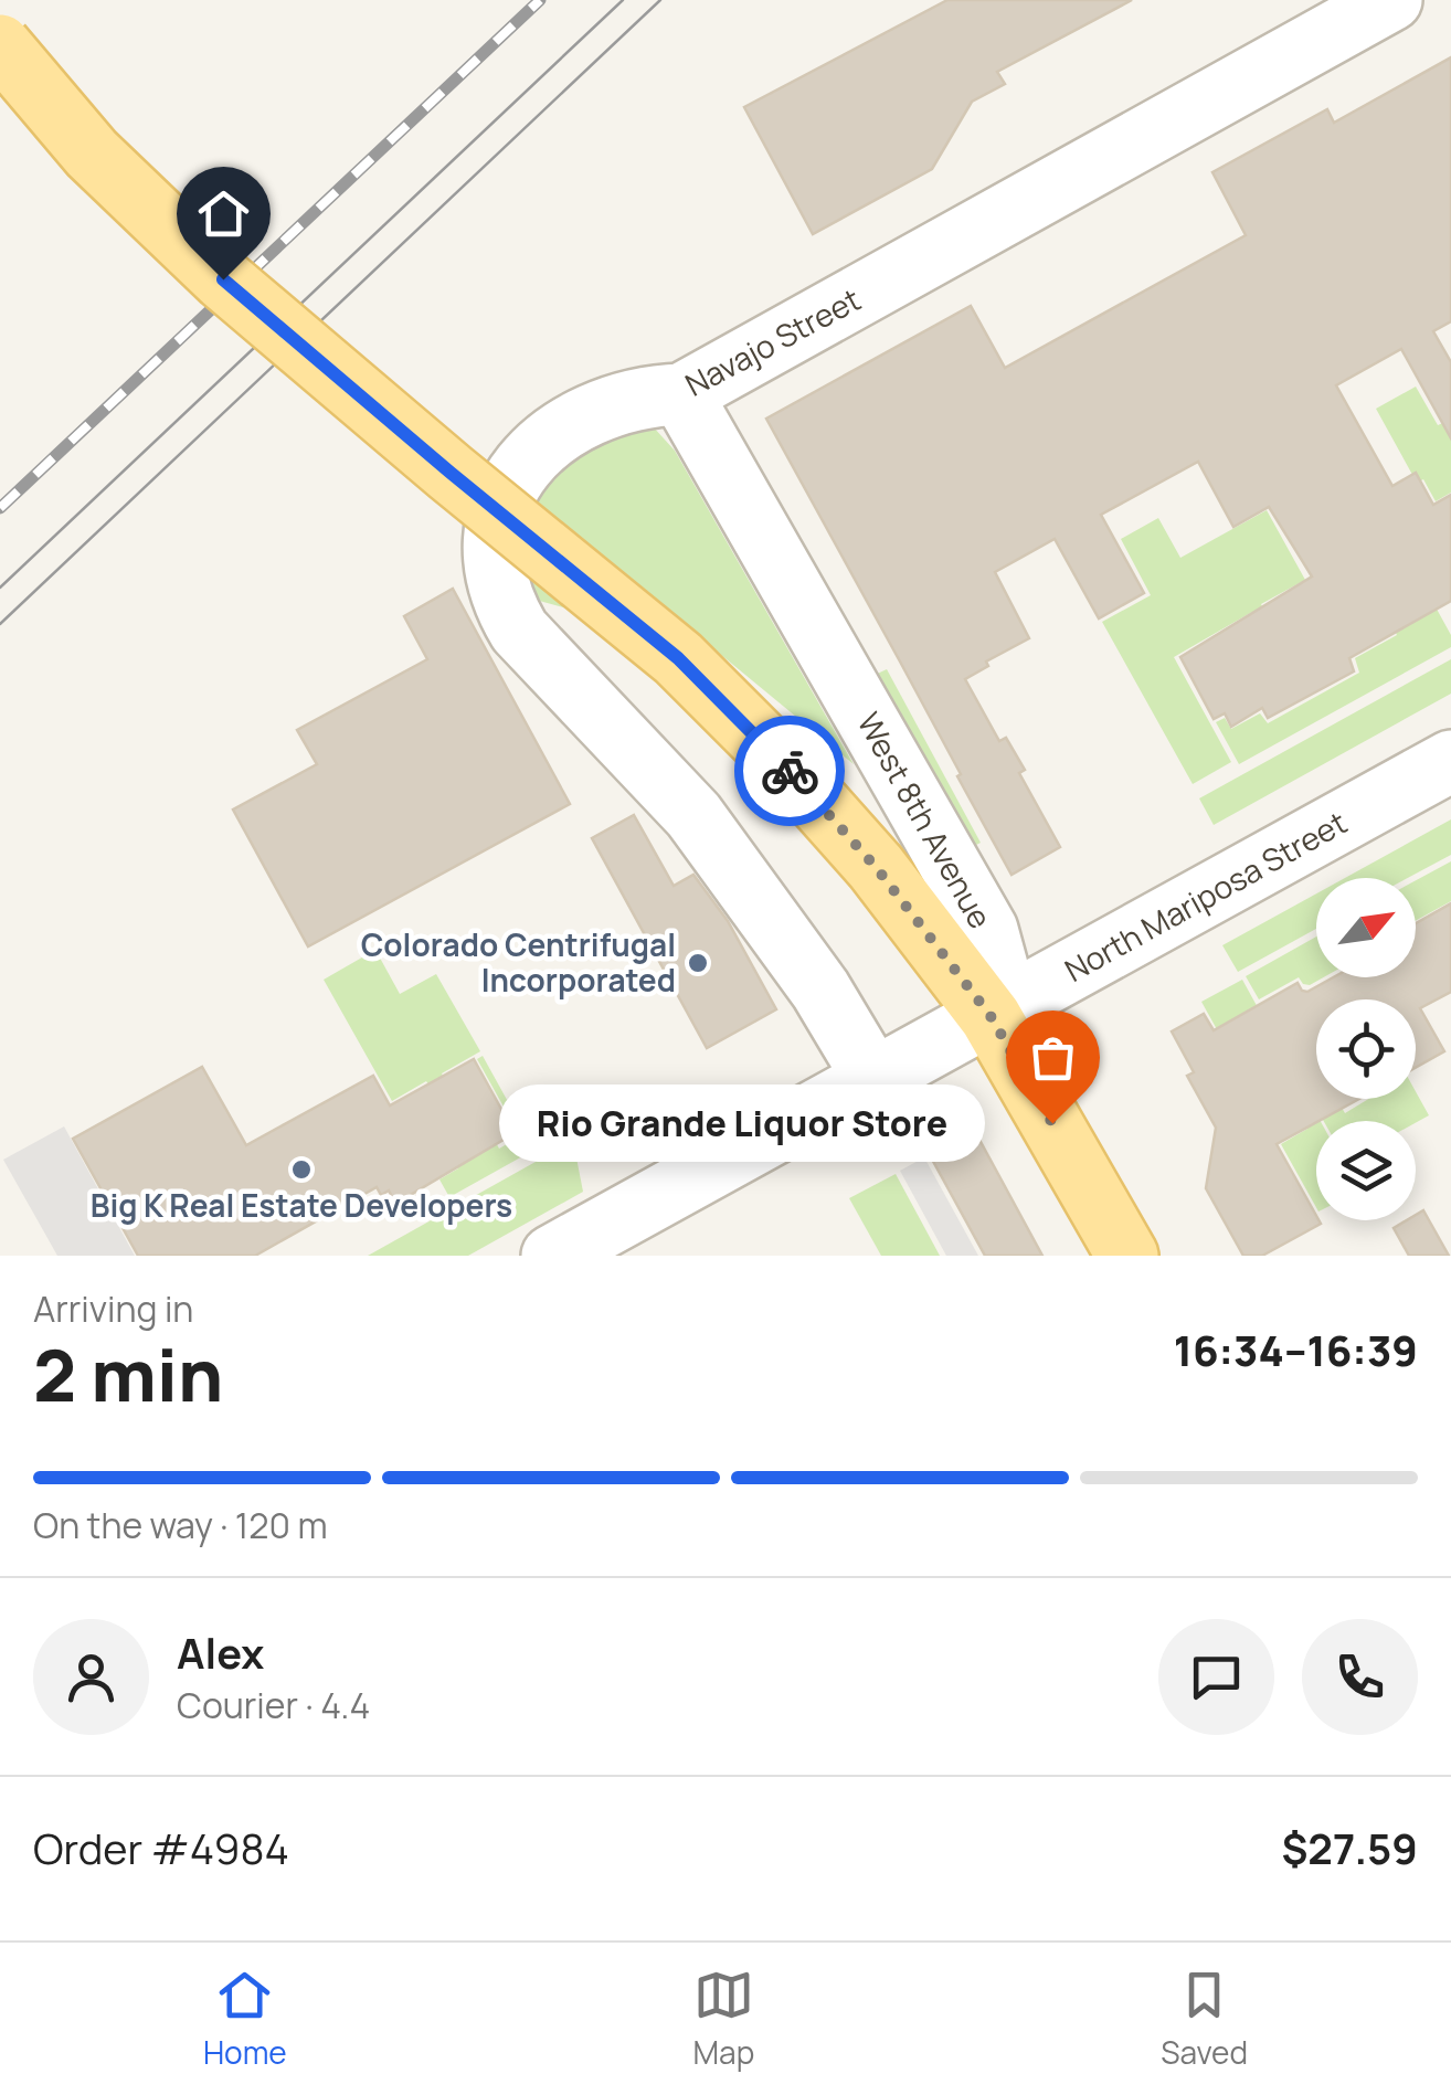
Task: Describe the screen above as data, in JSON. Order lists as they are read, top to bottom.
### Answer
{
  "streets": {
    "street": ["Navajo Street", "West 8th Avenue", "North Mariposa Street"]
  },
  "crossings": [
    ["Navajo Street", "West 8th Avenue"],
    ["Navajo Street", "North Mariposa Street"],
    ["West 8th Avenue", "North Mariposa Street"]
  ],
  "places": ["Colorado Centrifugal Incorporated", "Rio Grande Liquor Store", "Big K Real Estate Developers"],
  "north": "top right",
  "page": {
    "bubble": "Rio Grande Liquor Store",
    "heading": ["2 min", "Arriving in", "16:34–16:39"],
    "panel": [
      "Alex",
      "Courier · 4.4",
      "Order #4984",
      "$27.59"
    ],
    "bar": "On the way · 120 m",
    "tabs": ["Home", "Map", "Saved"]
  }
}
